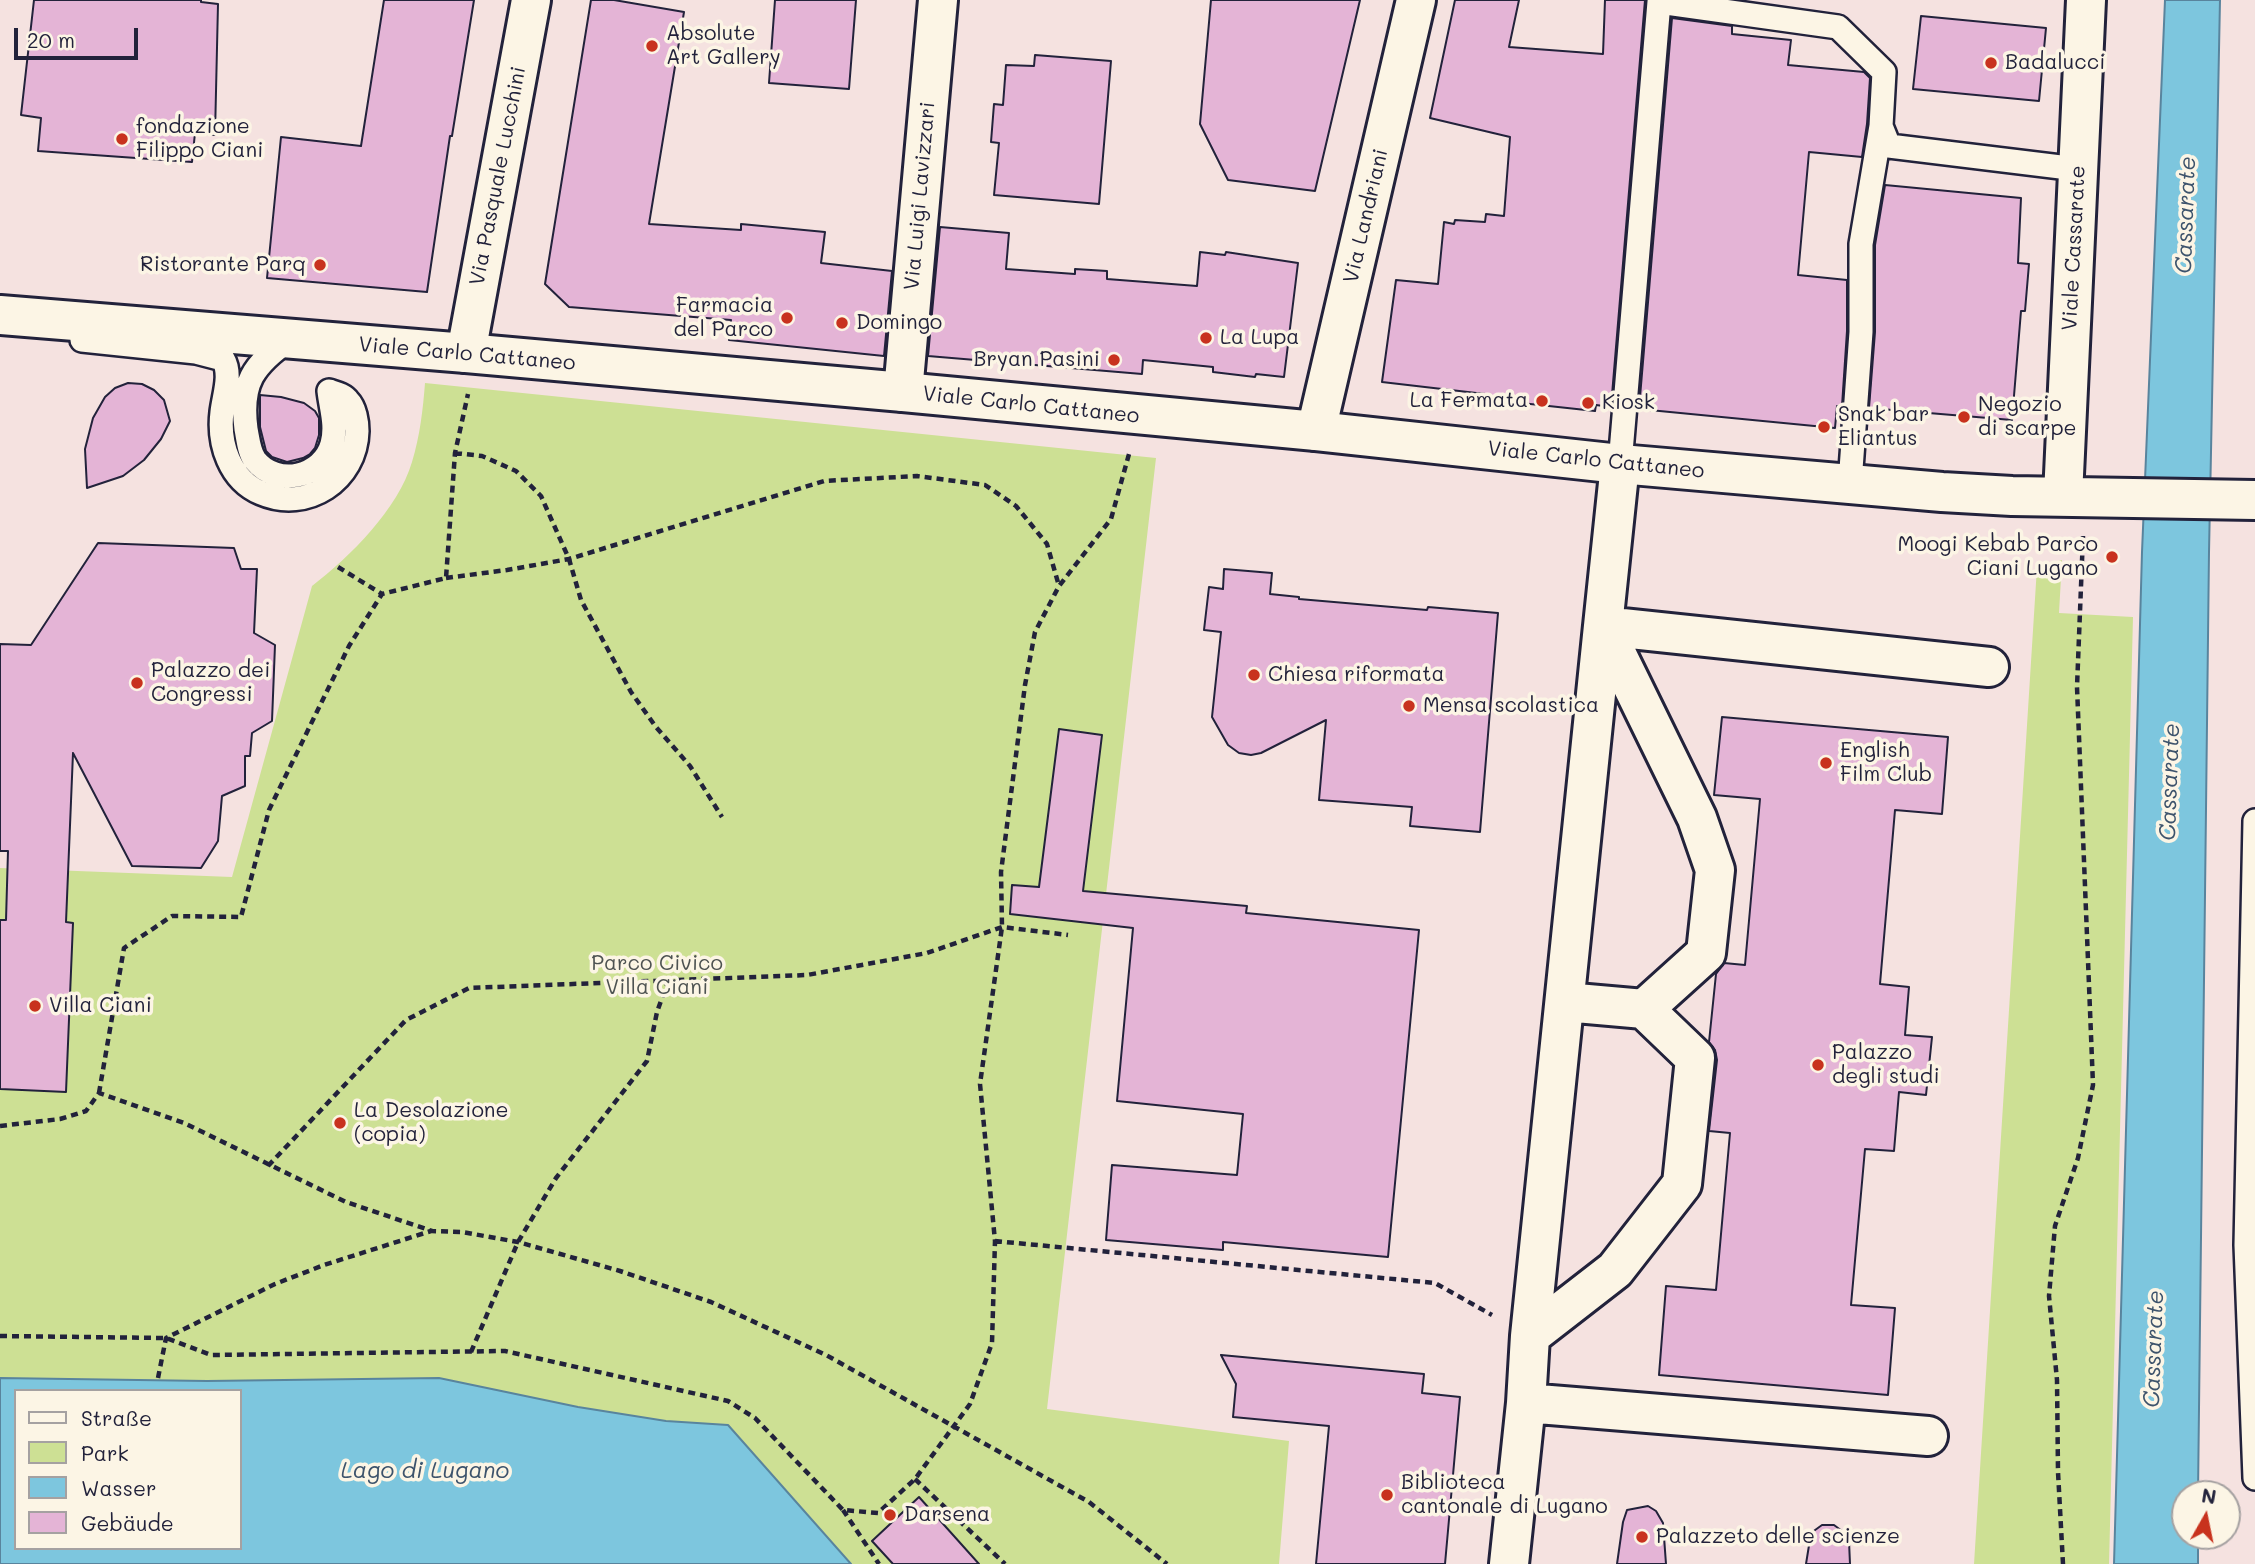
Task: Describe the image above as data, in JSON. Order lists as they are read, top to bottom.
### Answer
{
  "streets": {
    "street": [
      "Via Pasquale Lucchini",
      "Via Luigi Lavizzari",
      "Via Landriani",
      "Viale Cassarate",
      "Viale Carlo Cattaneo"
    ]
  },
  "crossings": [
    ["Via Pasquale Lucchini", "Viale Carlo Cattaneo"],
    ["Via Luigi Lavizzari", "Viale Carlo Cattaneo"],
    ["Via Landriani", "Viale Carlo Cattaneo"],
    ["Viale Cassarate", "Viale Carlo Cattaneo"]
  ],
  "water": ["Cassarate", "Lago di Lugano"],
  "parks": ["Parco Civico Villa Ciani"],
  "places": [
    "Absolute Art Gallery",
    "Badalucci",
    "fondazione Filippo Ciani",
    "Ristorante Parq",
    "Farmacia del Parco",
    "Domingo",
    "La Lupa",
    "Bryan Pasini",
    "La Fermata",
    "Kiosk",
    "Negozio di scarpe",
    "Snak bar Eliantus",
    "Moogi Kebab Parco Ciani Lugano",
    "Chiesa riformata",
    "Palazzo dei Congressi",
    "Mensa scolastica",
    "English Film Club",
    "Villa Ciani",
    "Palazzo degli studi",
    "La Desolazione (copia)",
    "Biblioteca cantonale di Lugano",
    "Darsena",
    "Palazzeto delle scienze"
  ],
  "legend": [
    "Straße",
    "Park",
    "Wasser",
    "Gebäude"
  ],
  "scale_bar": "20 m",
  "north": "top"
}
